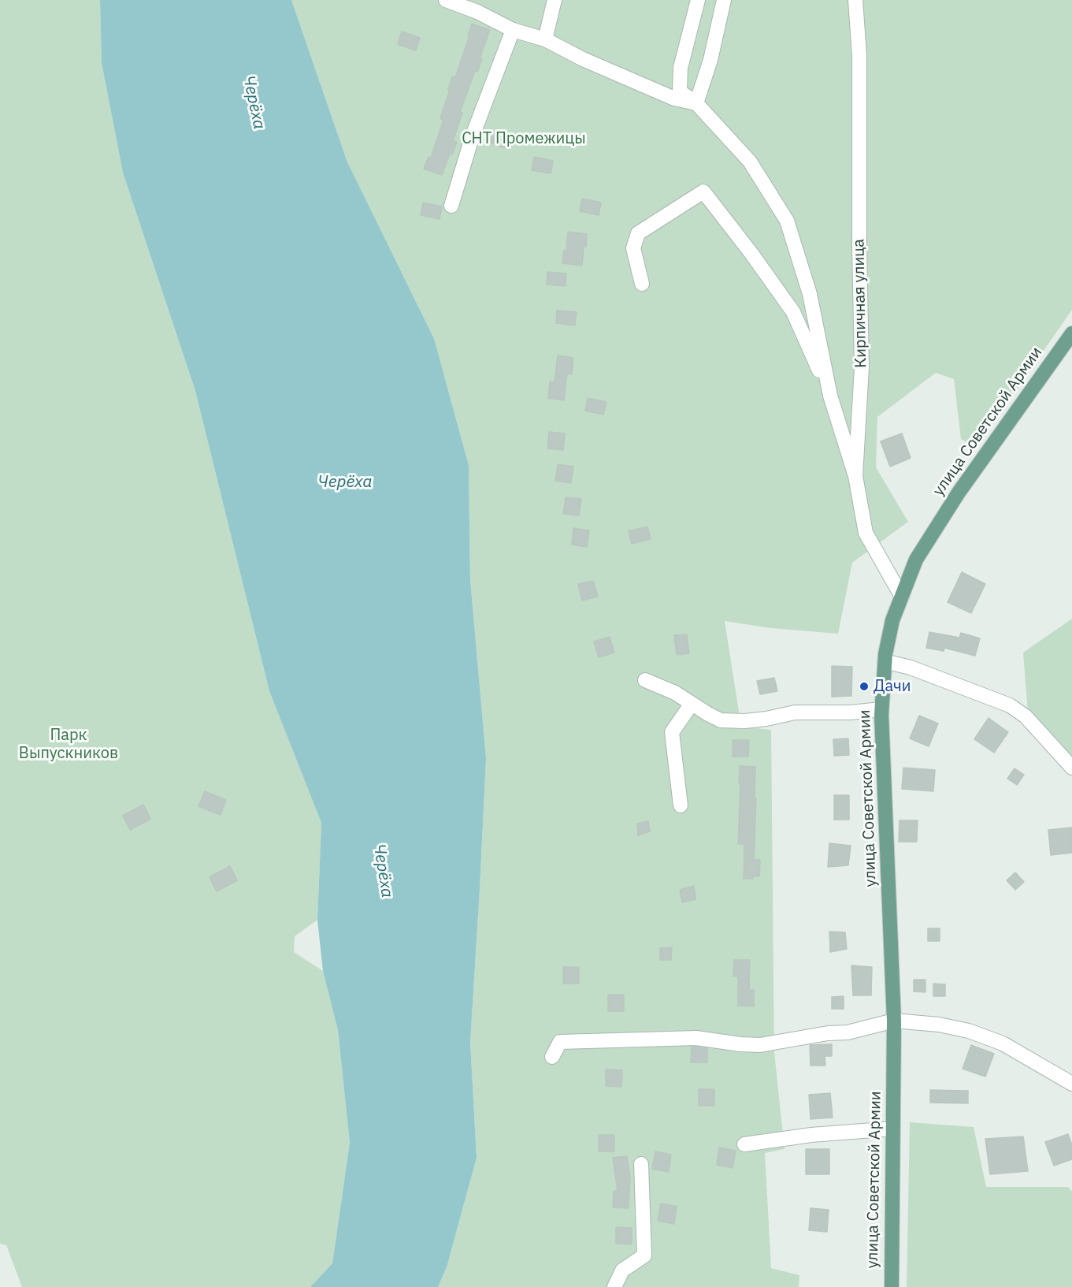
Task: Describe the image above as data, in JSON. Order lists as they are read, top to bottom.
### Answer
{
  "streets": {
    "main road": ["улица Советской Армии"],
    "street": ["Кирпичная улица"]
  },
  "crossings": [
    ["Кирпичная улица", "улица Советской Армии"]
  ],
  "water": ["Черёха"],
  "parks": ["СНТ Промежицы", "Парк Выпускников"],
  "places": ["Дачи"]
}
